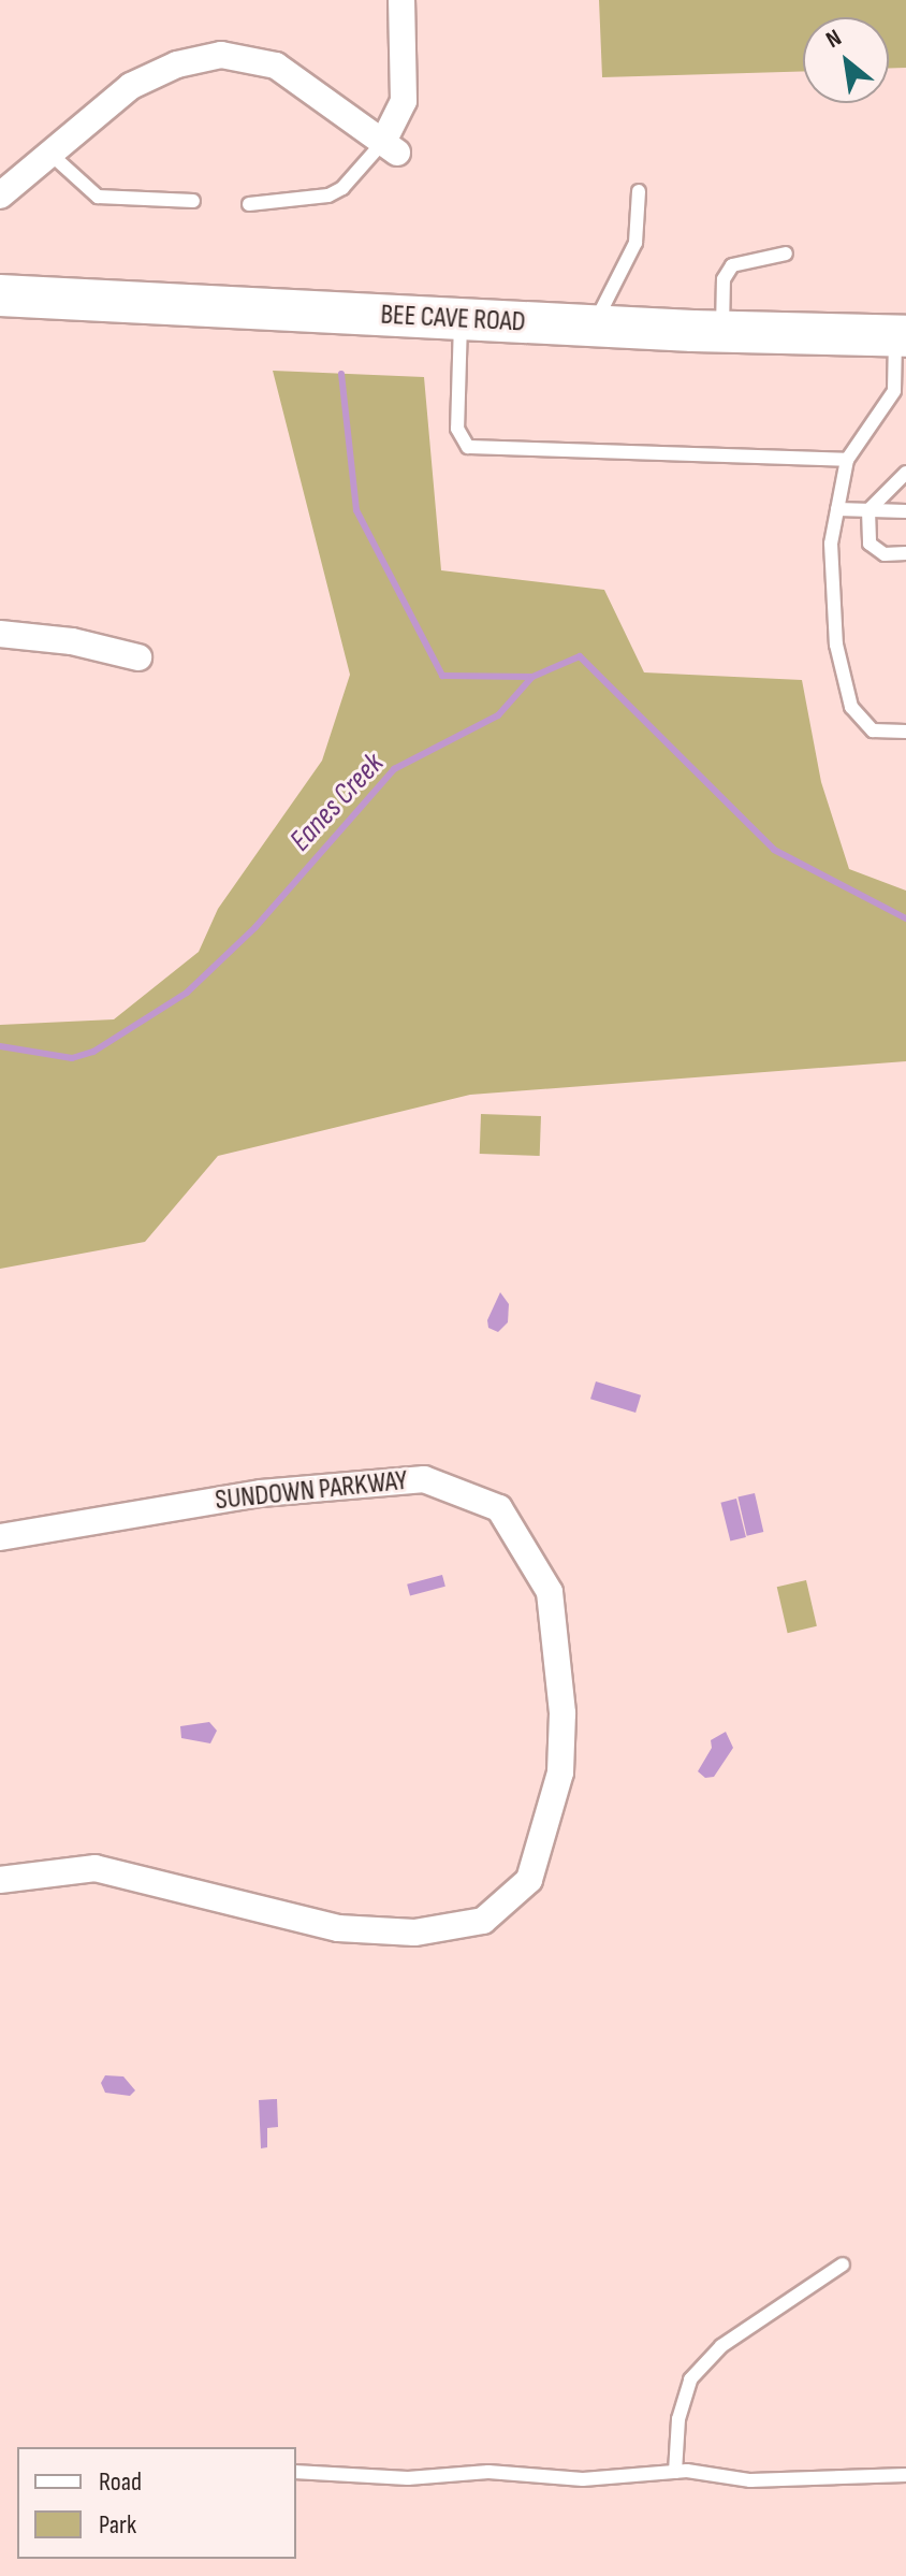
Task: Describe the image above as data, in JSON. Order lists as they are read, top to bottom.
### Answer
{
  "streets": {
    "main road": ["BEE CAVE ROAD"],
    "street": ["SUNDOWN PARKWAY"]
  },
  "water": ["Eanes Creek"],
  "legend": ["Road", "Park"],
  "north": "top left"
}
